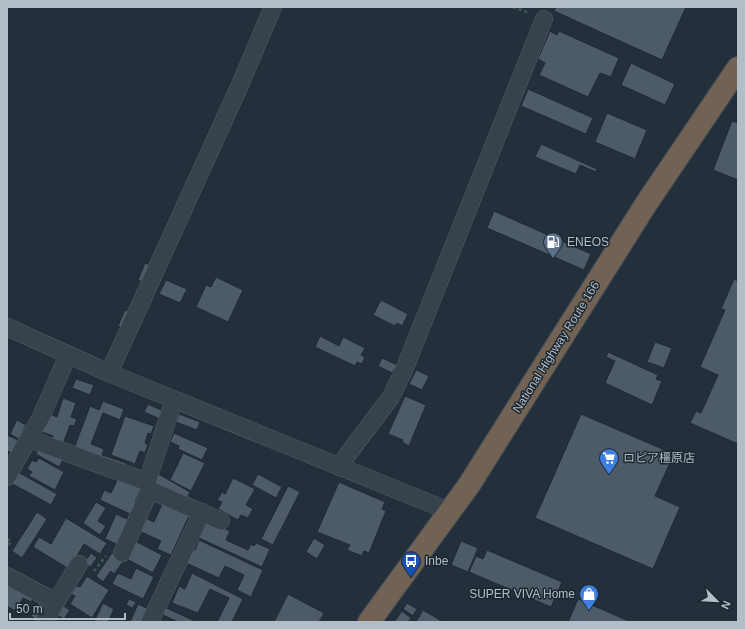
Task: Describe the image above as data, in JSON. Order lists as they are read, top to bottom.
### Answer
{
  "streets": {
    "highway": ["National Highway Route 166"]
  },
  "places": {
    "fuel station": ["ENEOS"],
    "supermarket": ["ロピア橿原店"],
    "bus stop": ["Inbe"],
    "shop": ["SUPER VIVA Home"]
  },
  "scale_bar": "50 m",
  "north": "bottom right"
}
